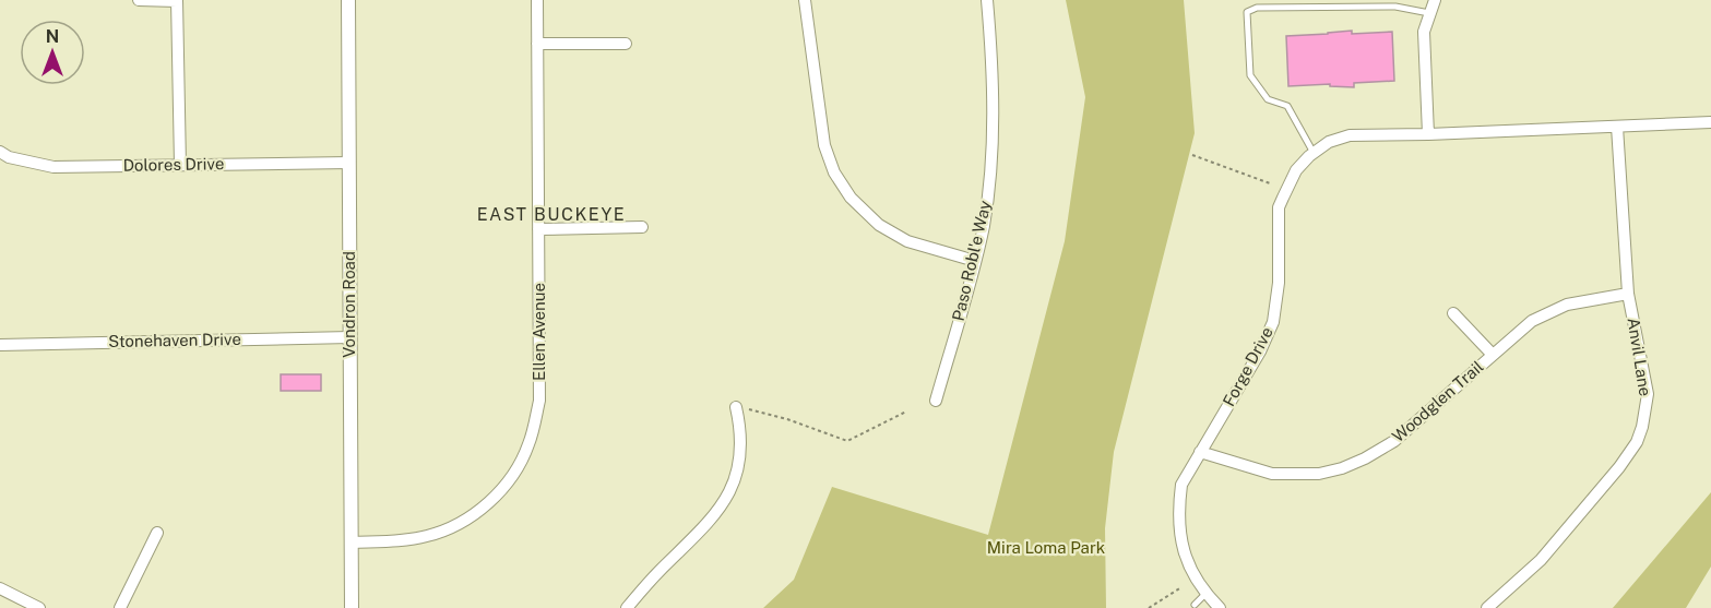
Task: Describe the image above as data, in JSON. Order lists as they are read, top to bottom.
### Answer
{
  "streets": {
    "street": [
      "Dolores Drive",
      "Paso Robl'e Way",
      "Vondron Road",
      "Ellen Avenue",
      "Stonehaven Drive",
      "Anvil Lane",
      "Forge Drive",
      "Woodglen Trail"
    ]
  },
  "crossings": [
    ["Dolores Drive", "Vondron Road"],
    ["Vondron Road", "Ellen Avenue"],
    ["Vondron Road", "Stonehaven Drive"],
    ["Anvil Lane", "Forge Drive"],
    ["Anvil Lane", "Woodglen Trail"],
    ["Forge Drive", "Woodglen Trail"]
  ],
  "districts": ["EAST BUCKEYE"],
  "parks": ["Mira Loma Park"],
  "north": "top"
}
